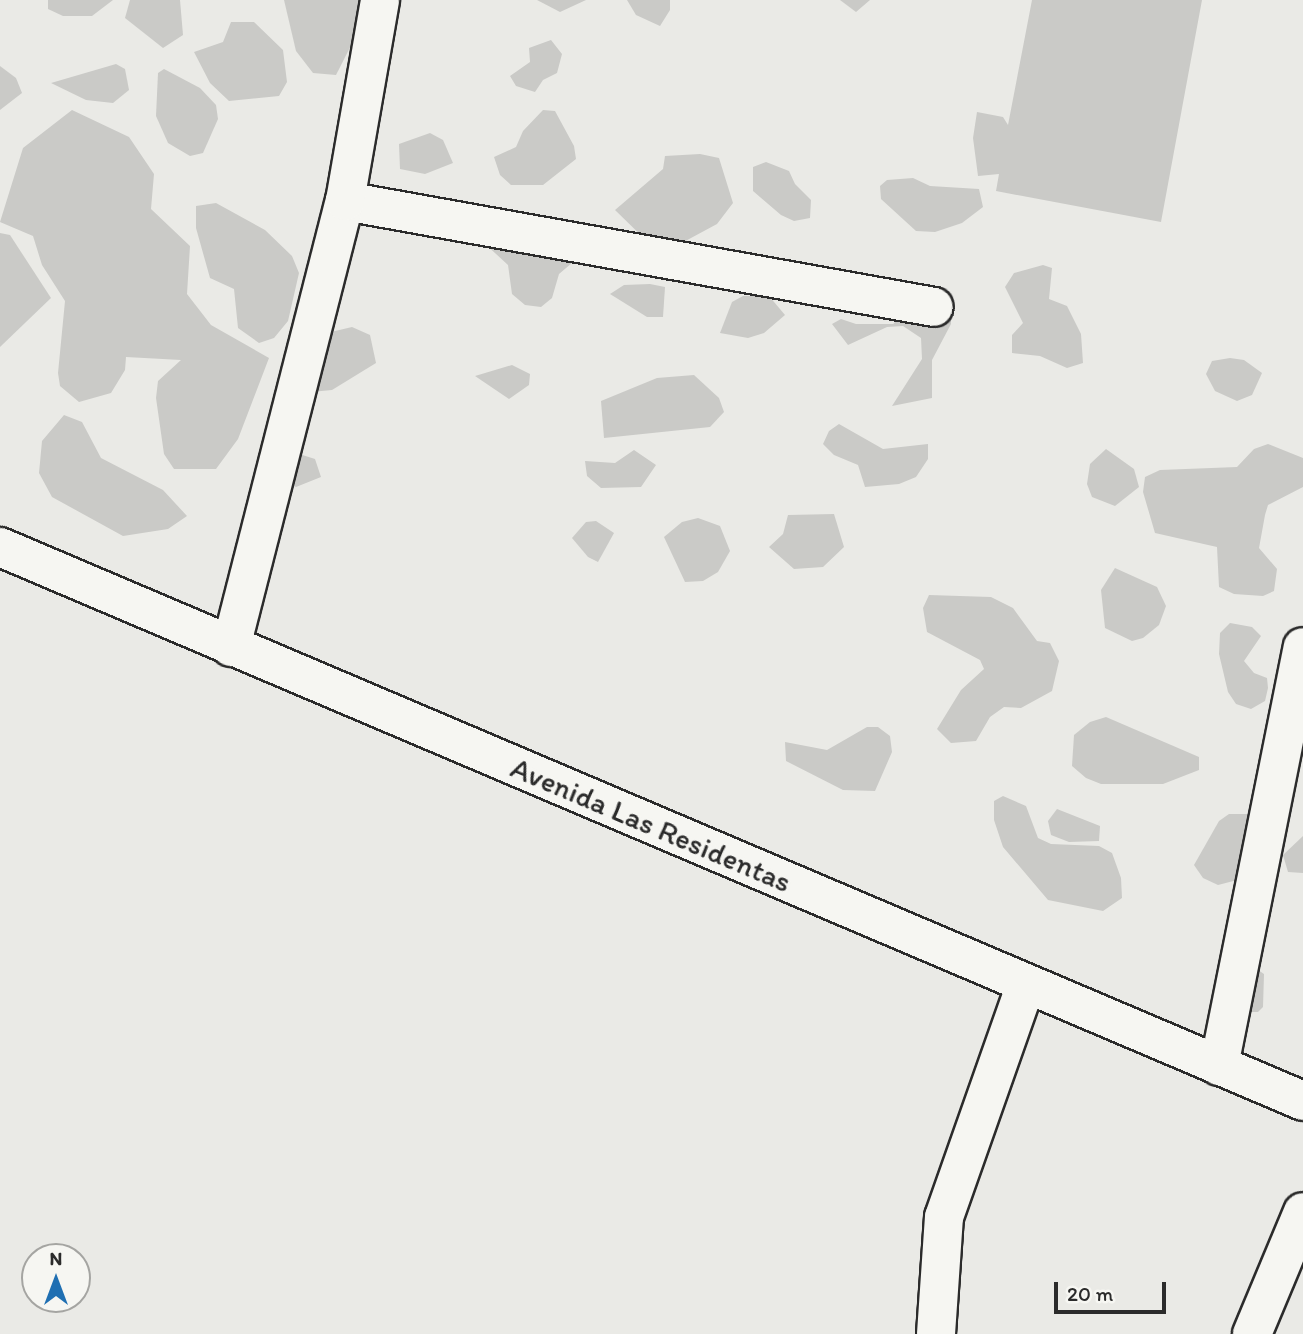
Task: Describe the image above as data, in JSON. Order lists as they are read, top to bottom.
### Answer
{
  "streets": {
    "street": ["Avenida Las Residentas"]
  },
  "scale_bar": "20 m",
  "north": "top"
}
